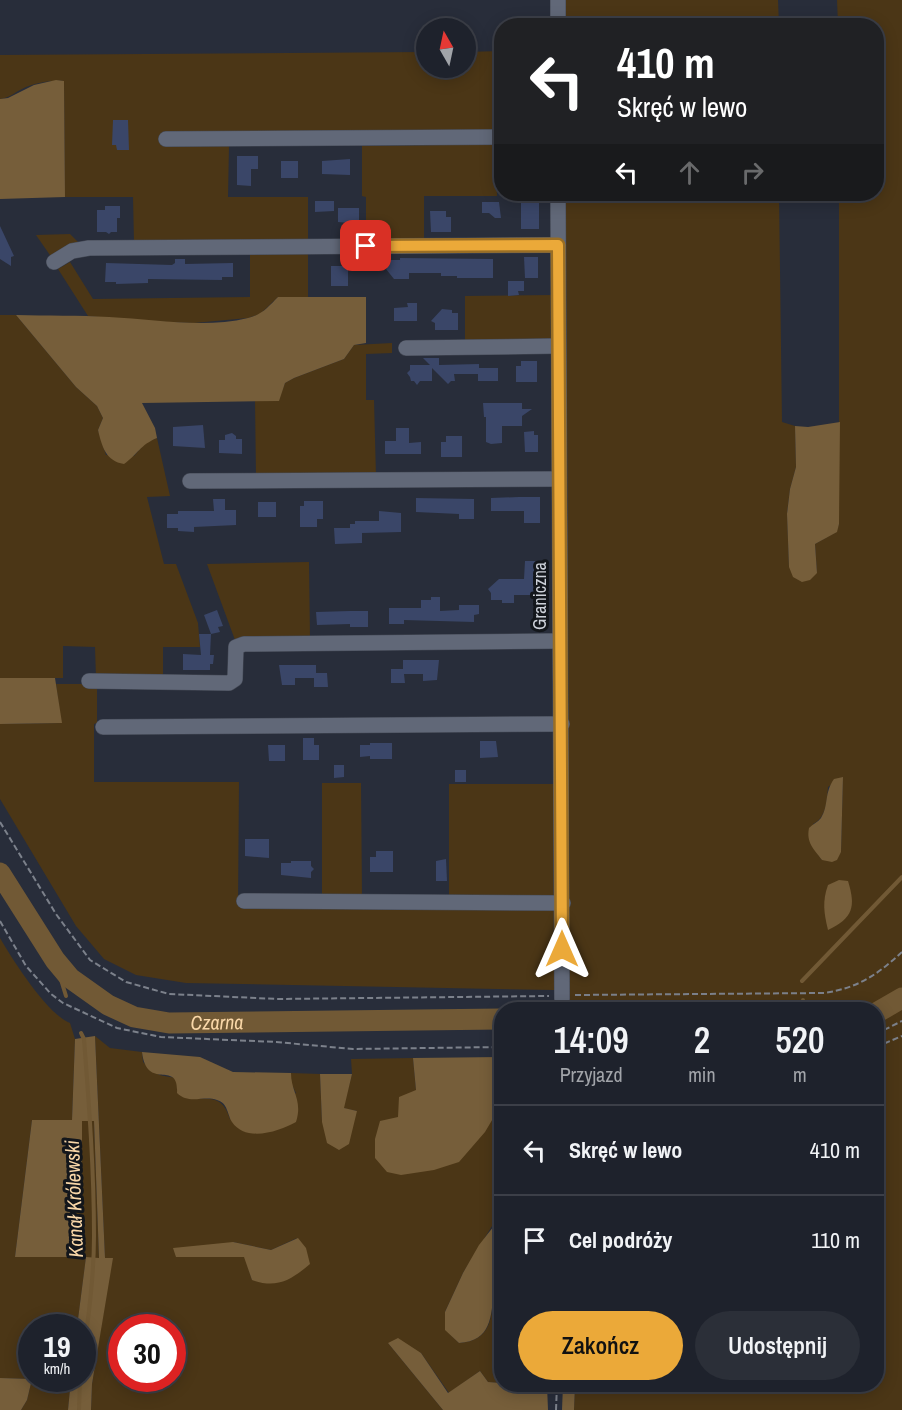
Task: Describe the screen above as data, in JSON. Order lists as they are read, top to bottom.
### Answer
{
  "streets": {
    "street": ["Graniczna"]
  },
  "water": ["Czarna", "Kanał Królewski"],
  "north": "top",
  "page": {
    "turn": ["410 m", "Skręć w lewo"],
    "eta": [
      "14:09",
      "Przyjazd",
      "2",
      "min",
      "520",
      "m"
    ],
    "list": [
      {
        "name": "Skręć w lewo",
        "value": "410 m"
      },
      {
        "name": "Cel podróży",
        "value": "110 m"
      }
    ],
    "buttons": ["Zakończ", "Udostępnij"],
    "speed": "19 km/h",
    "limit": "30"
  }
}
